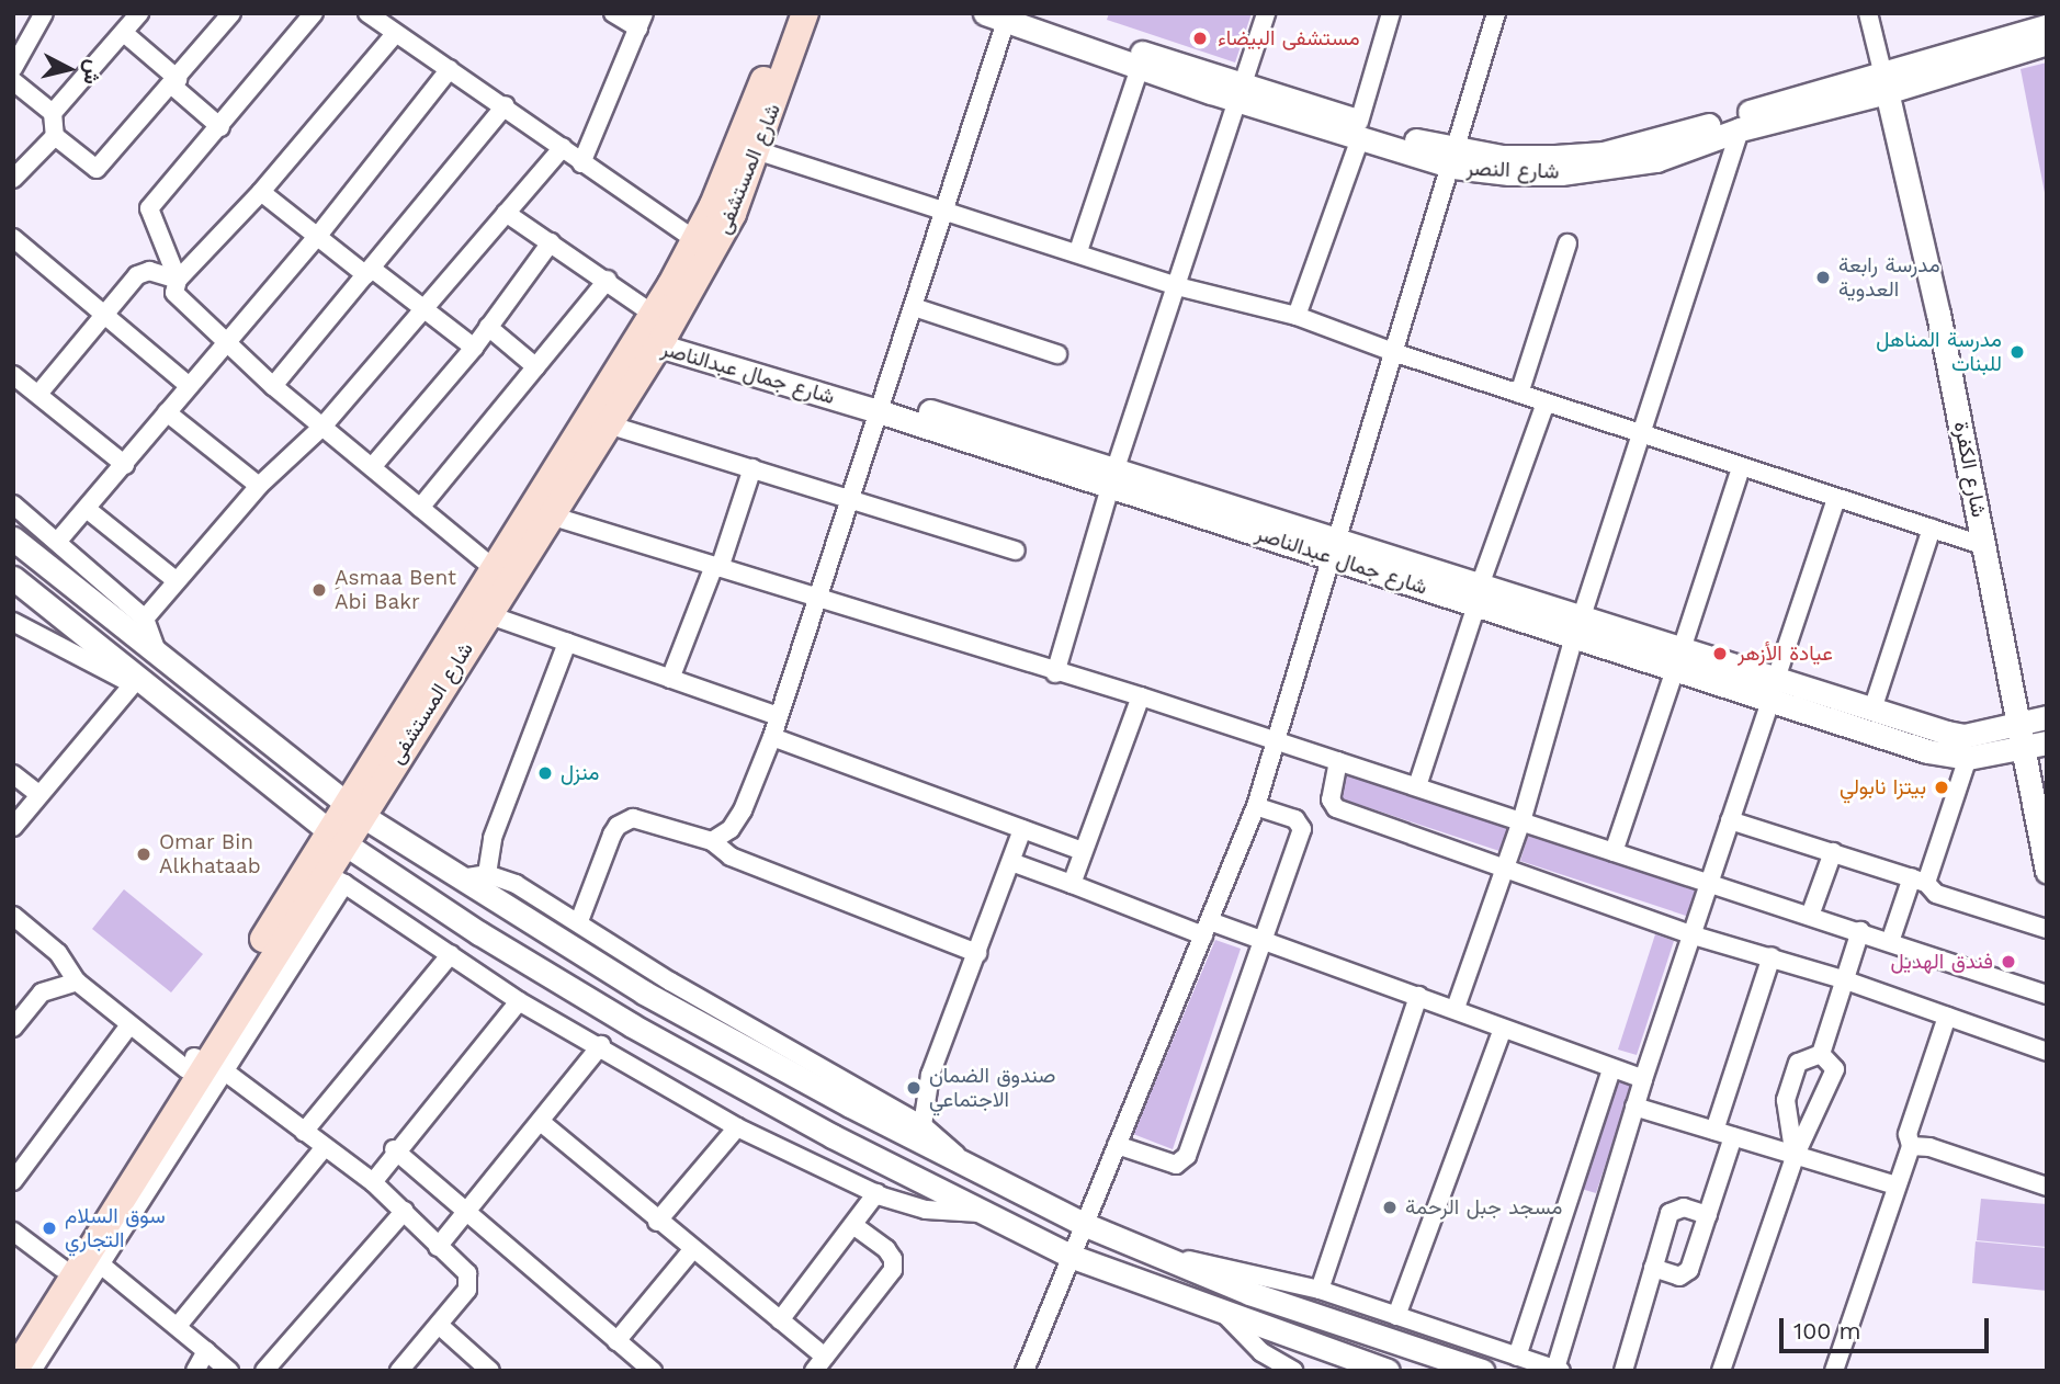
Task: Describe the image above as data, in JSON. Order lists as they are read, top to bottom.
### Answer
{
  "streets": {
    "main road": ["شارع المستشفى"],
    "street": ["شارع النصر", "شارع جمال عبدالناصر", "شارع الكفرة"]
  },
  "crossings": [
    ["شارع المستشفى", "شارع جمال عبدالناصر"],
    ["شارع النصر", "شارع الكفرة"],
    ["شارع جمال عبدالناصر", "شارع الكفرة"]
  ],
  "places": [
    "مستشفى البيضاء",
    "مدرسة رابعة العدوية",
    "مدرسة المناهل للبنات",
    "ِAsmaa Bent Abi Bakr",
    "عيادة الأزهر",
    "منزل",
    "بيتزا نابولي",
    "Omar Bin Alkhataab",
    "فندق الهديل",
    "صندوق الضمان الاجتماعي",
    "مسجد جبل الرحمة",
    "سوق السلام التجاري"
  ],
  "scale_bar": "100 m",
  "north": "right"
}
